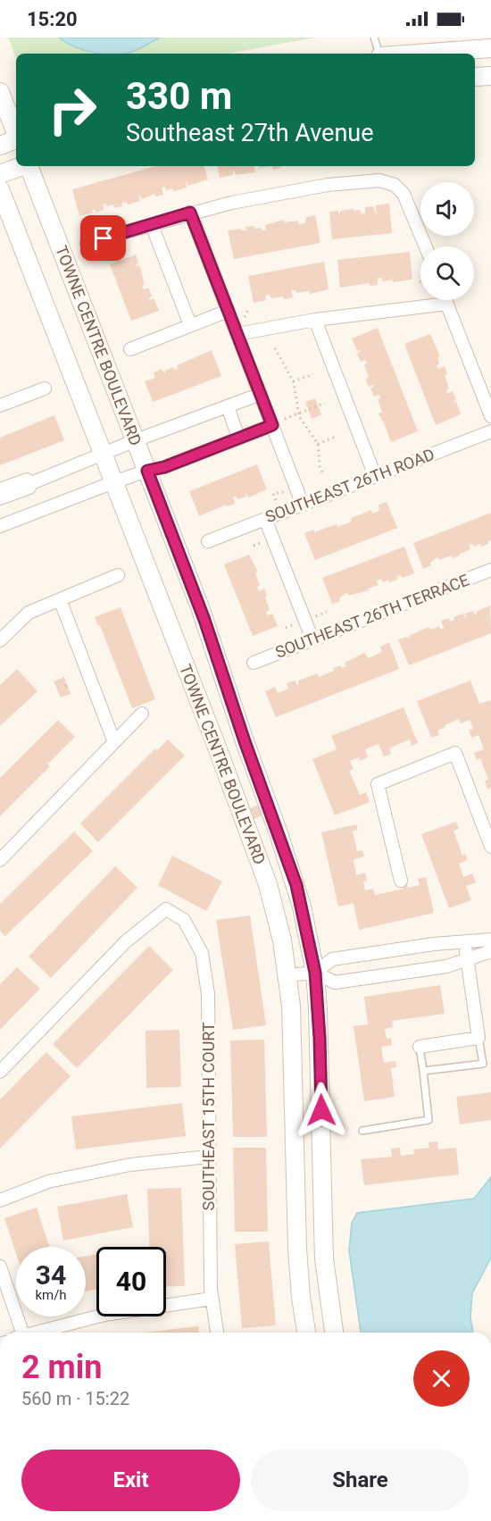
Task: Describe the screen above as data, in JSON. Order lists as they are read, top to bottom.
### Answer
{
  "streets": {
    "street": [
      "TOWNE CENTRE BOULEVARD",
      "SOUTHEAST 26TH ROAD",
      "SOUTHEAST 26TH TERRACE",
      "SOUTHEAST 15TH COURT"
    ]
  },
  "page": {
    "status": "15:20",
    "turn": ["330 m", "Southeast 27th Avenue"],
    "speed": "34 km/h",
    "limit": "40",
    "heading": ["2 min", "560 m · 15:22"],
    "buttons": ["Exit", "Share"]
  }
}
